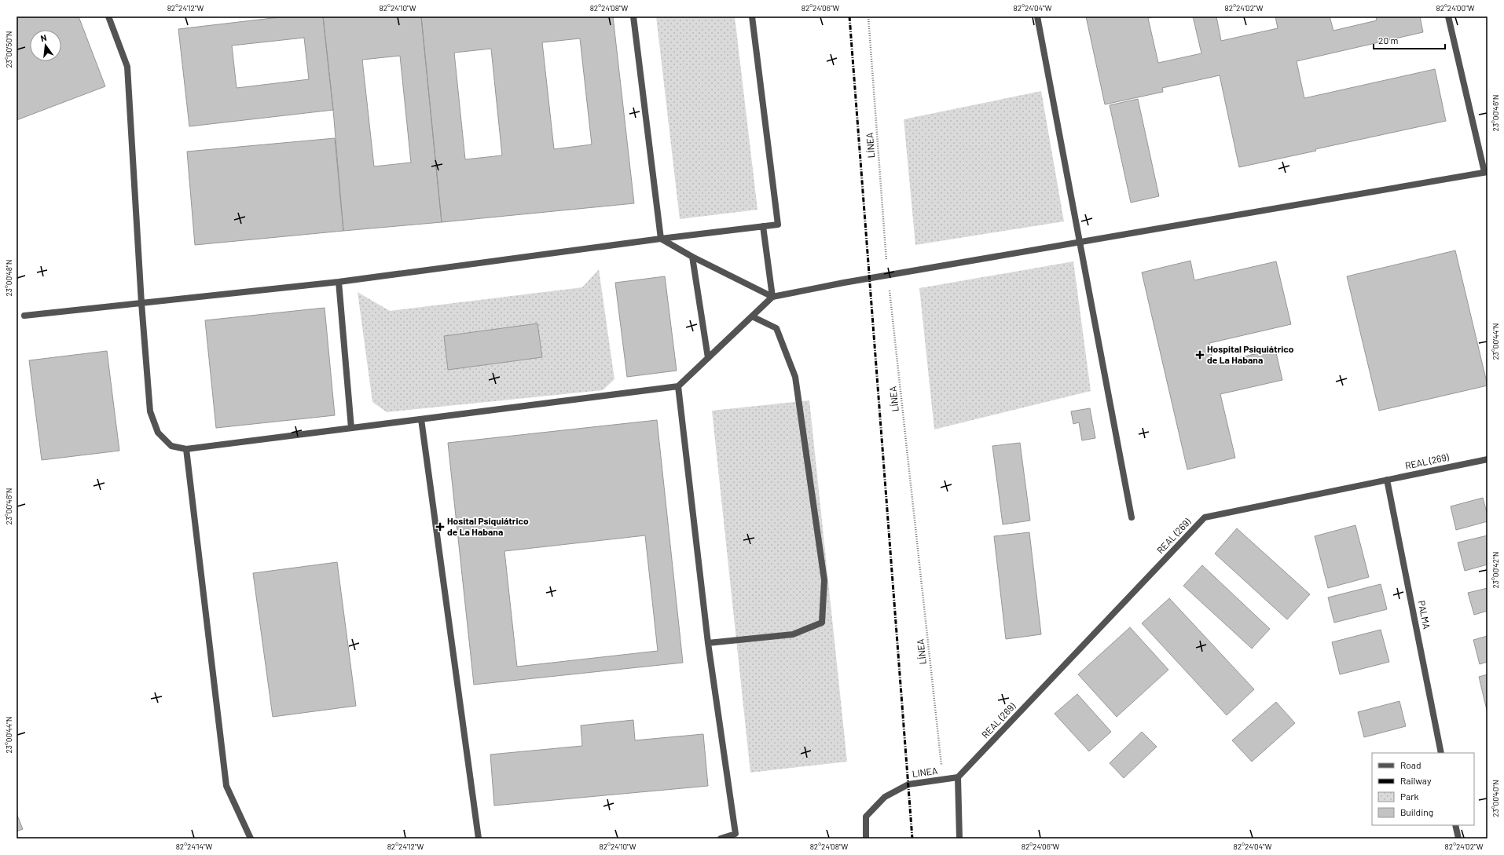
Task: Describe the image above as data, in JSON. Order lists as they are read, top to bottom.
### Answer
{
  "streets": {
    "street": ["REAL (269)", "PALMA", "LINEA"],
    "path": ["LÍNEA"]
  },
  "crossings": [
    ["LÍNEA", "LINEA"],
    ["REAL (269)", "PALMA"],
    ["REAL (269)", "LINEA"]
  ],
  "places": {
    "health": ["Hospital Psiquiátrico de La Habana", "Hosital Psiquiátrico de La Habana"]
  },
  "legend": [
    "Road",
    "Railway",
    "Park",
    "Building"
  ],
  "scale_bar": "20 m",
  "north": "top",
  "coordinates": [
    "82°24'12\"W",
    "82°24'10\"W",
    "82°24'08\"W",
    "82°24'06\"W",
    "82°24'04\"W",
    "82°24'02\"W",
    "82°24'00\"W",
    "23°00'50\"N",
    "23°00'46\"N",
    "23°00'48\"N",
    "23°00'44\"N",
    "23°00'42\"N",
    "23°00'40\"N",
    "82°24'14\"W"
  ]
}
